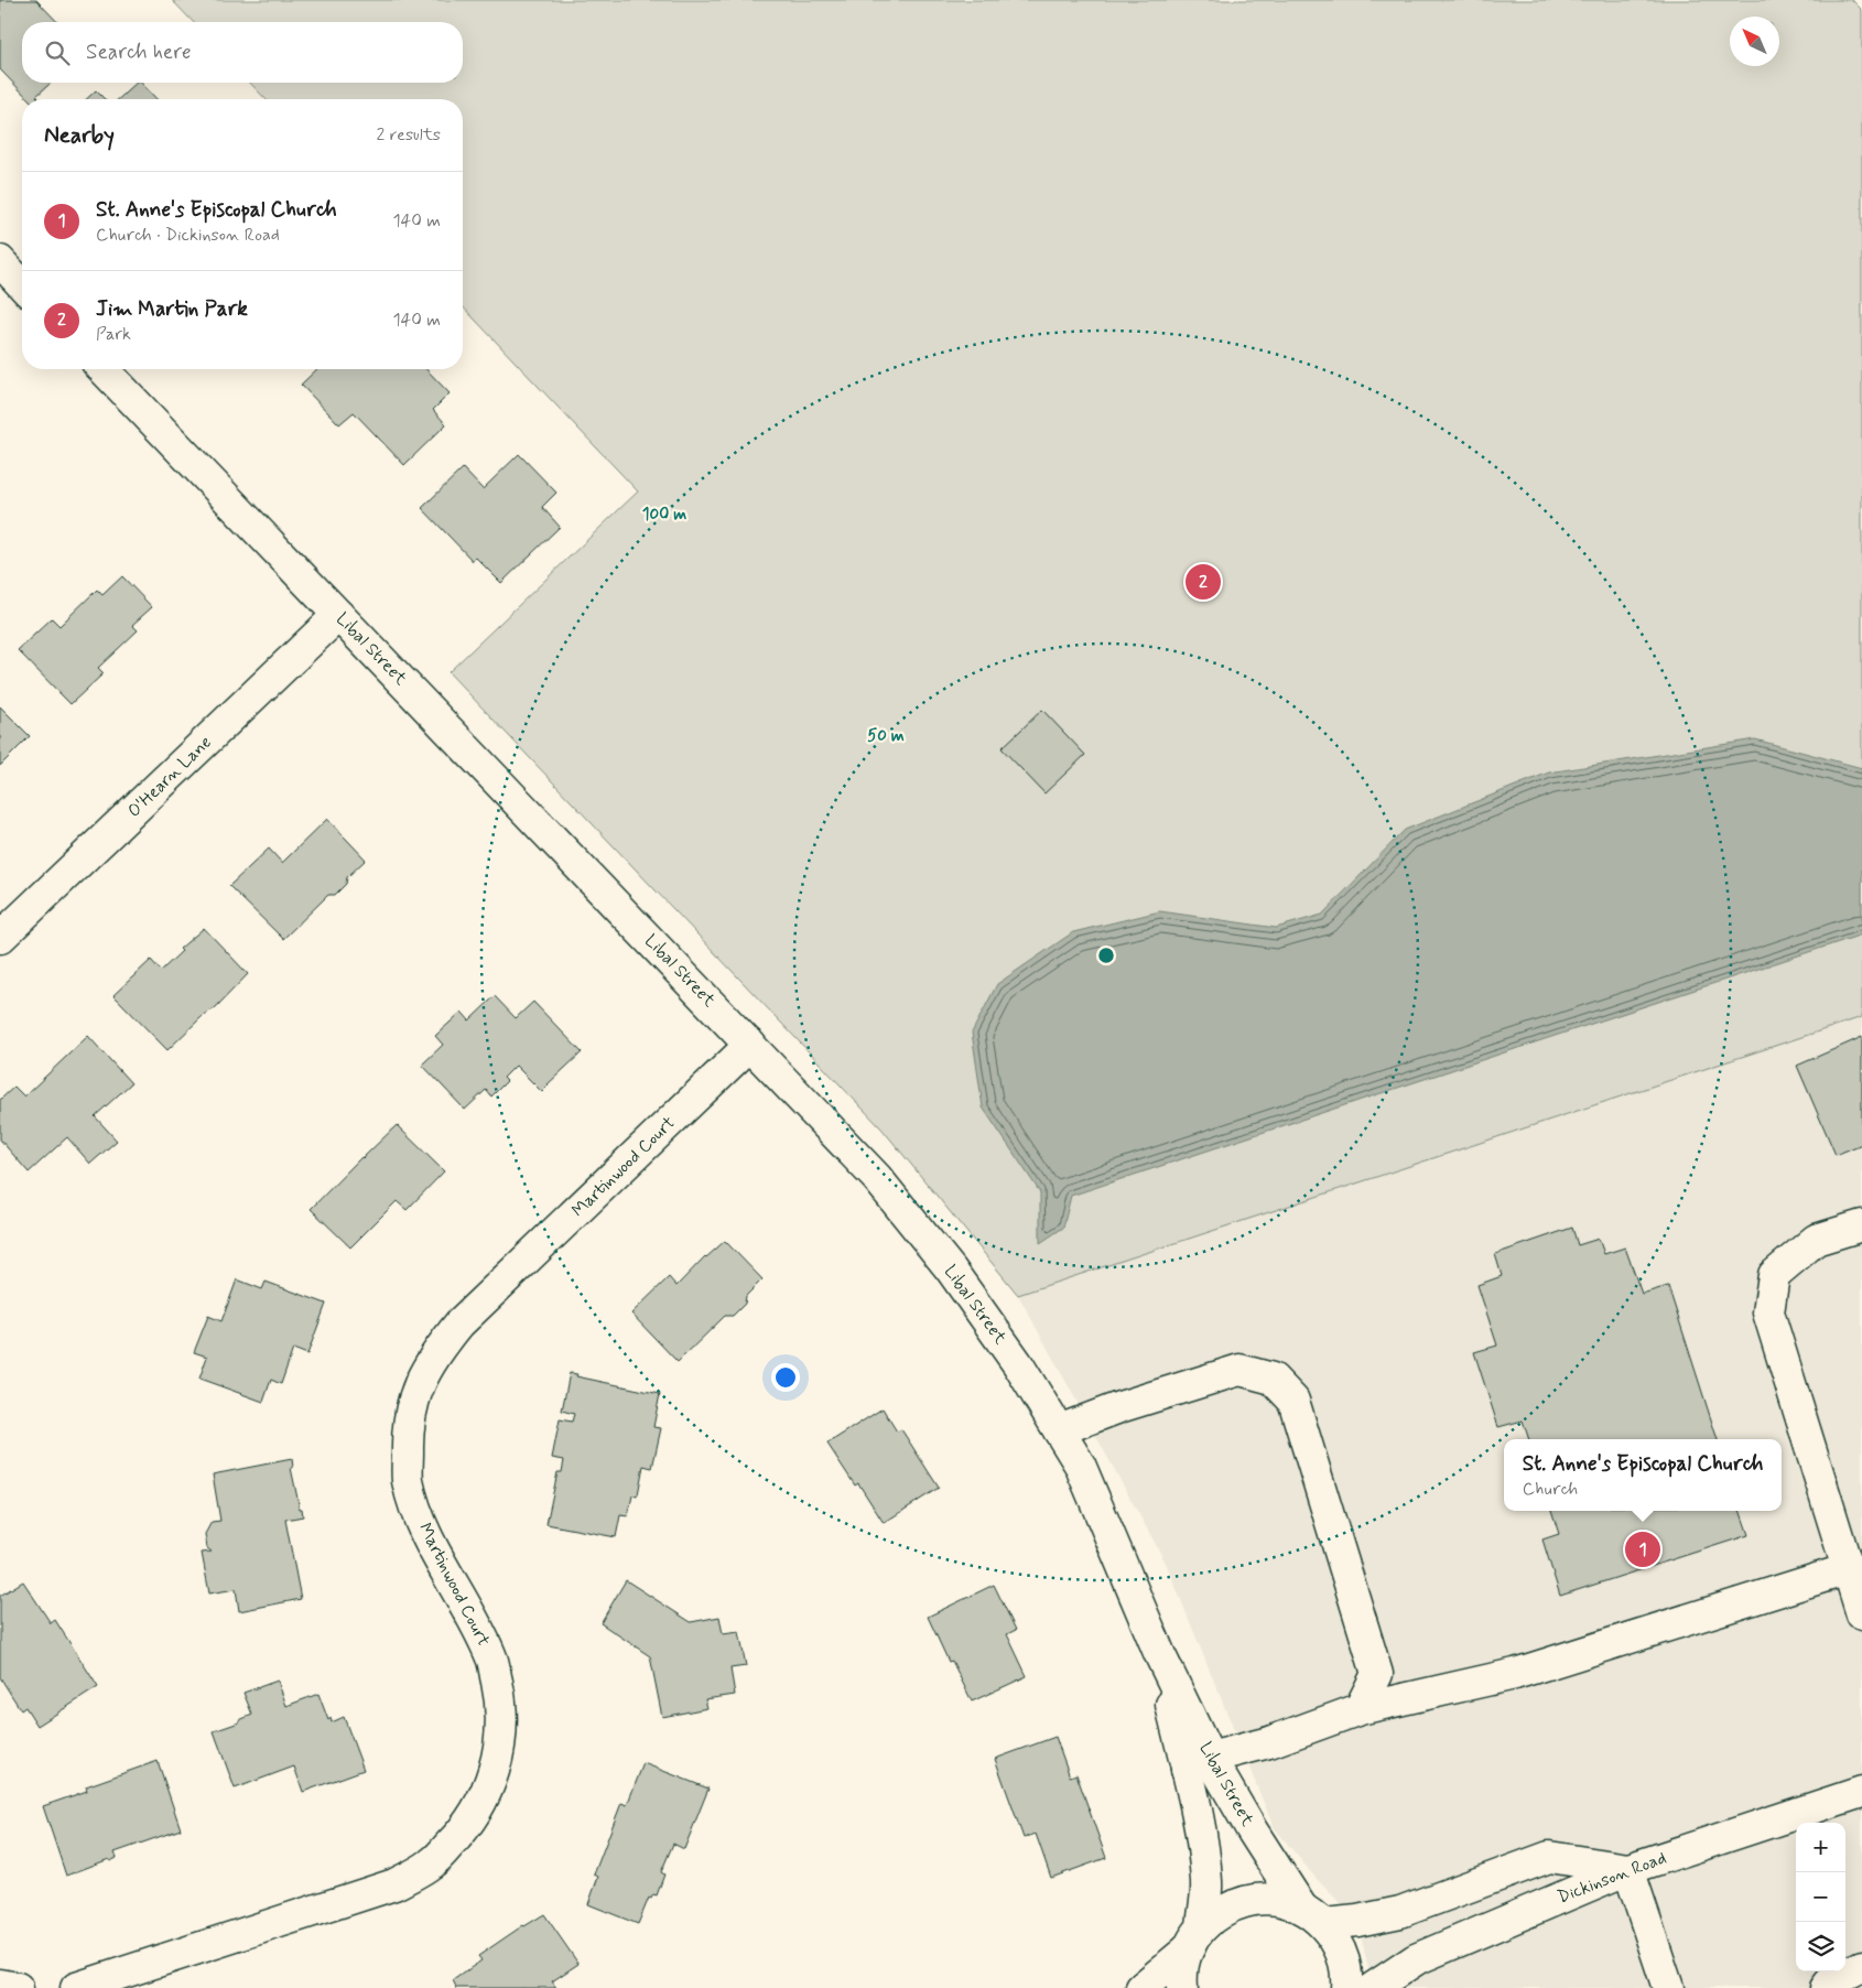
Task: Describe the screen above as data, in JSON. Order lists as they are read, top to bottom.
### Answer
{
  "streets": {
    "street": [
      "Libal Street",
      "O'Hearn Lane",
      "Martinwood Court",
      "Dickinson Road"
    ]
  },
  "crossings": [
    ["Libal Street", "O'Hearn Lane"],
    ["Libal Street", "Martinwood Court"]
  ],
  "north": "top left",
  "page": {
    "search": "Search here",
    "heading": ["Nearby", "2 results"],
    "list": [
      {
        "mark": "1",
        "name": "St. Anne's Episcopal Church",
        "note": "Church · Dickinson Road",
        "value": "140 m"
      },
      {
        "mark": "2",
        "name": "Jim Martin Park",
        "note": "Park",
        "value": "140 m"
      }
    ],
    "pins": ["2", "1"],
    "popup": ["St. Anne's Episcopal Church", "Church"],
    "map_buttons": ["+", "−"]
  },
  "rings": ["100 m", "50 m"]
}
